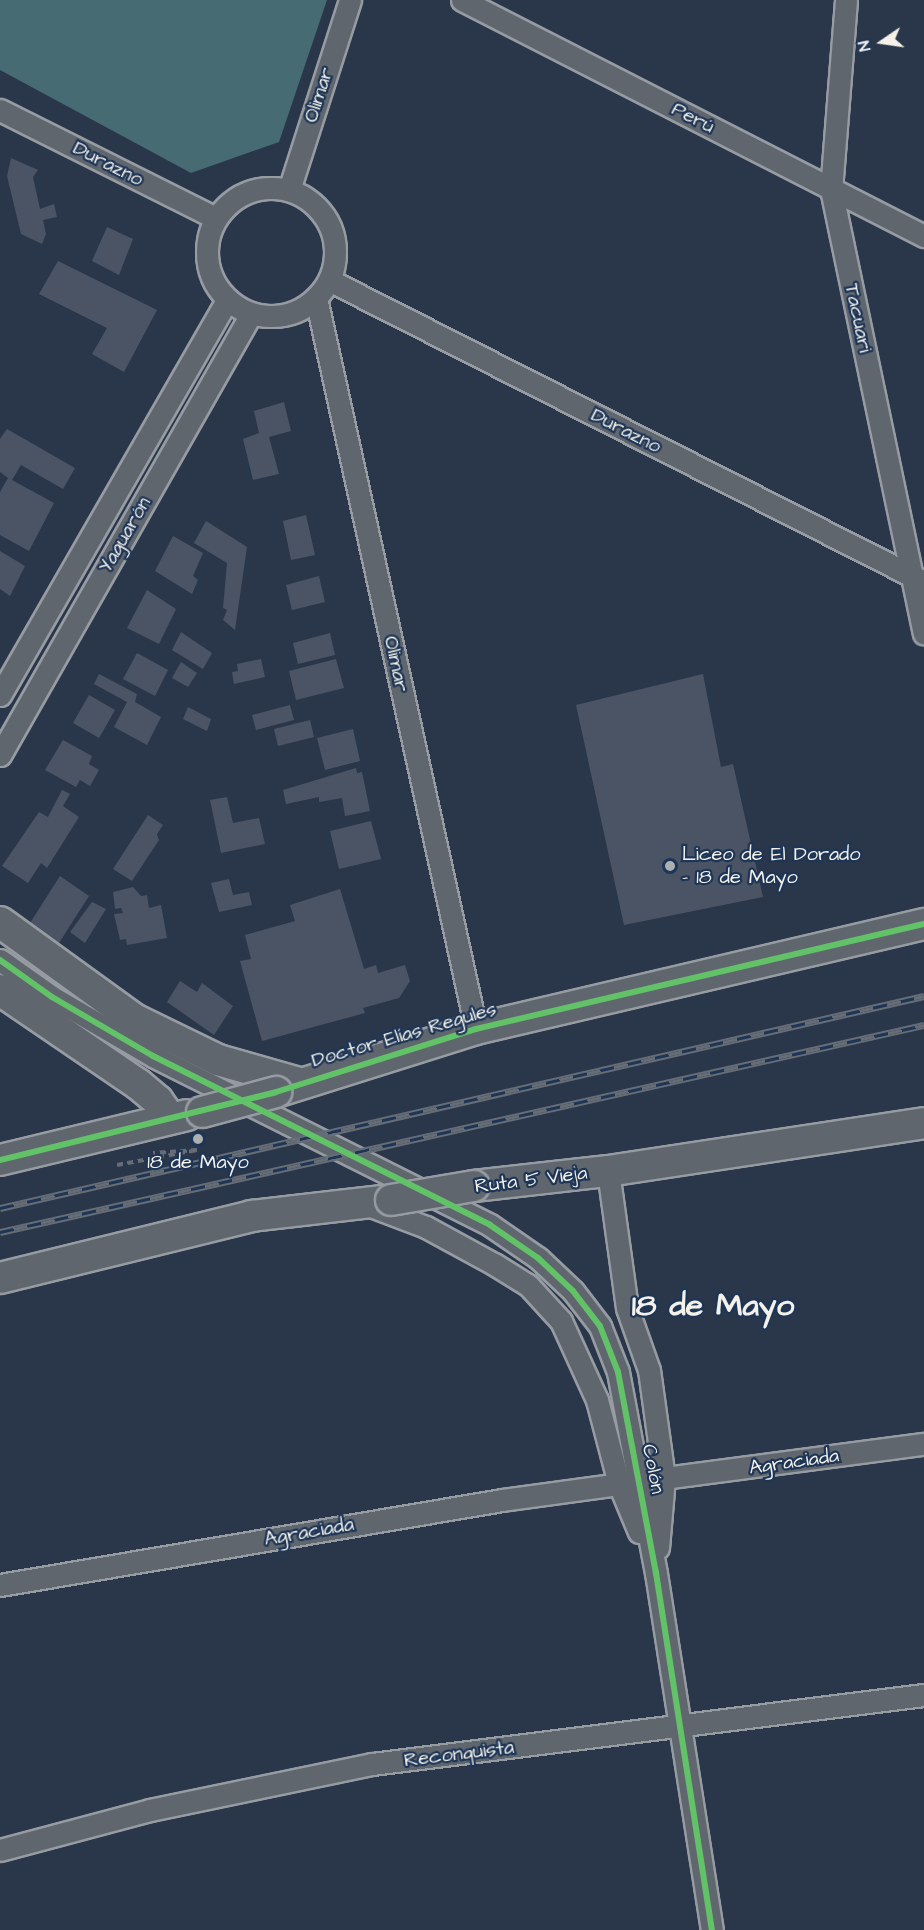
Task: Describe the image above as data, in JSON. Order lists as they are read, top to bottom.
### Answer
{
  "streets": {
    "street": [
      "Olimar",
      "Perú",
      "Durazno",
      "Tacuari",
      "Yaguarón",
      "Doctor Elías Regules",
      "Ruta 5 Vieja",
      "Agraciada",
      "Colón",
      "Reconquista"
    ]
  },
  "crossings": [
    ["Olimar", "Durazno"],
    ["Olimar", "Yaguarón"],
    ["Olimar", "Doctor Elías Regules"],
    ["Perú", "Tacuari"],
    ["Durazno", "Tacuari"],
    ["Durazno", "Yaguarón"],
    ["Ruta 5 Vieja", "Colón"],
    ["Agraciada", "Colón"],
    ["Colón", "Reconquista"]
  ],
  "districts": ["18 de Mayo"],
  "places": ["Liceo de El Dorado - 18 de Mayo", "18 de Mayo"],
  "north": "left"
}
